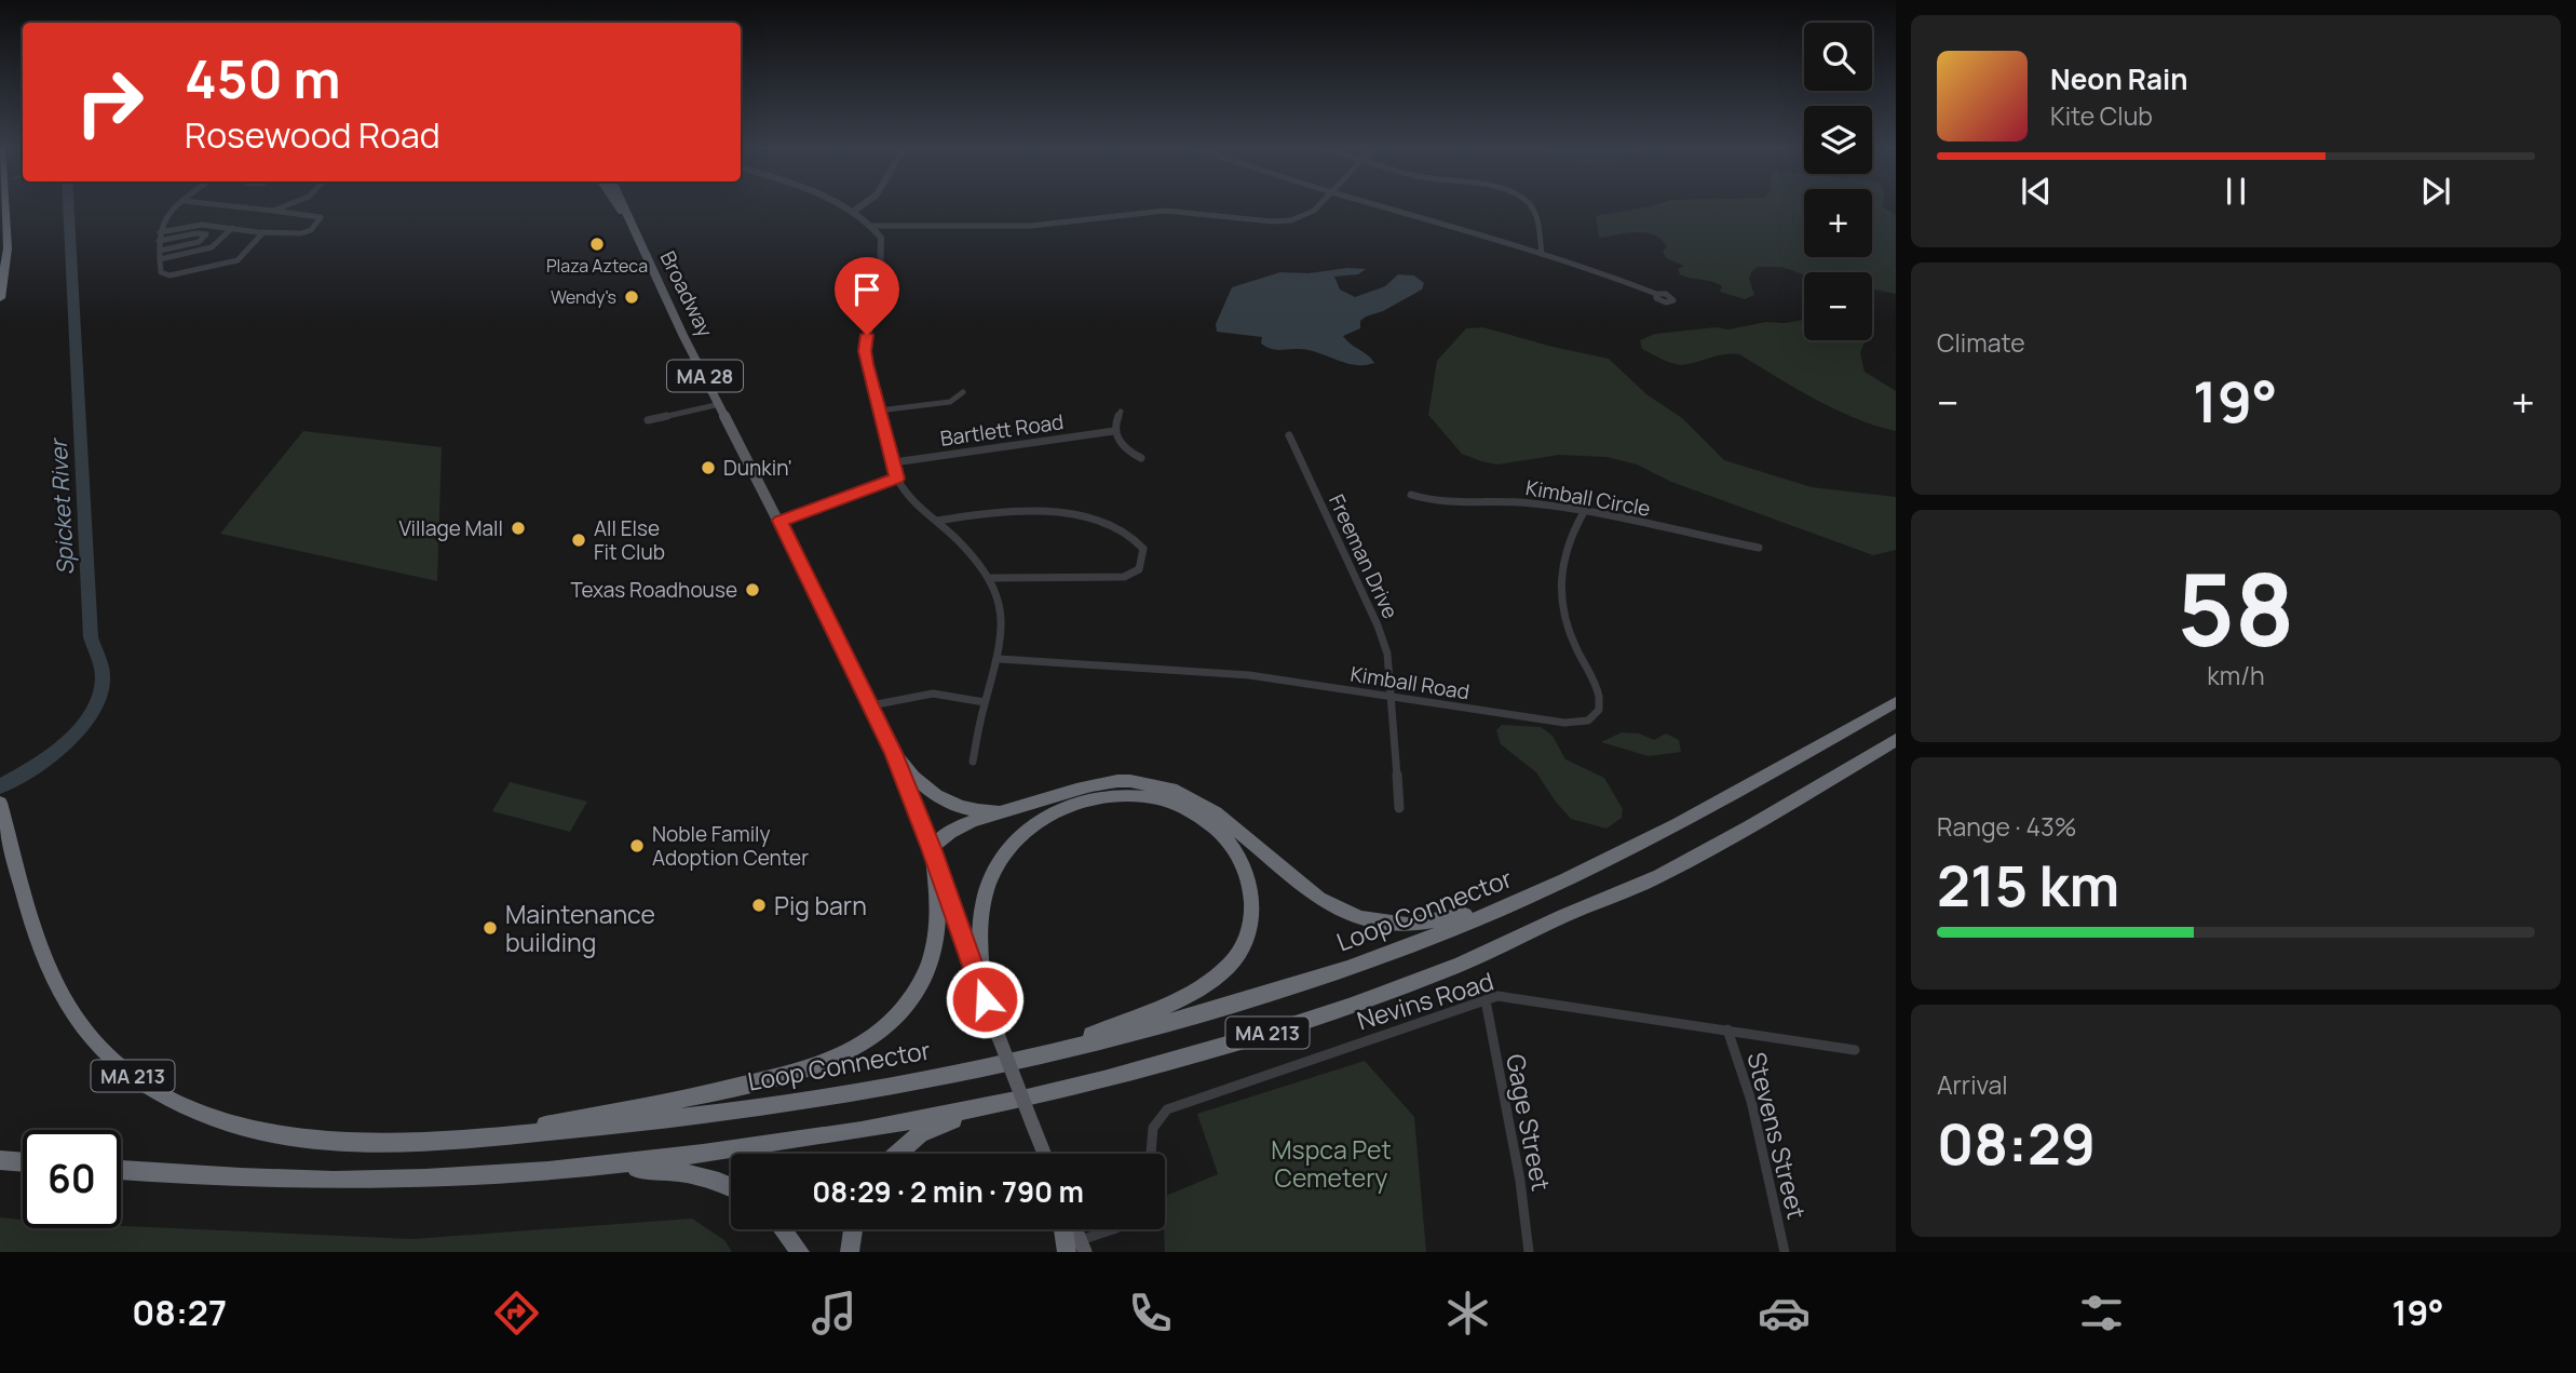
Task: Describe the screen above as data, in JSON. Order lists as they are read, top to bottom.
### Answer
{
  "streets": {
    "highway": ["Loop Connector", "MA 213"],
    "main road": ["Broadway", "MA 28"],
    "street": [
      "Bartlett Road",
      "Kimball Circle",
      "Freeman Drive",
      "Kimball Road",
      "Nevins Road",
      "Gage Street",
      "Stevens Street"
    ]
  },
  "crossings": [
    ["Kimball Circle", "Kimball Road"],
    ["Freeman Drive", "Kimball Road"],
    ["Nevins Road", "Gage Street"],
    ["Nevins Road", "Stevens Street"]
  ],
  "water": ["Spicket River"],
  "parks": ["Mspca Pet Cemetery"],
  "places": [
    "Plaza Azteca",
    "Wendy's",
    "Dunkin'",
    "Village Mall",
    "All Else Fit Club",
    "Texas Roadhouse",
    "Noble Family Adoption Center",
    "Pig barn",
    "Maintenance building"
  ],
  "page": {
    "map_buttons": ["+", "−"],
    "turn": ["450 m", "Rosewood Road"],
    "song": ["Neon Rain", "Kite Club"],
    "tile": [
      "Climate",
      ["58", "km/h"],
      ["Range · 43%", "215 km"],
      ["Arrival", "08:29"]
    ],
    "heat": ["−", "19°", "+"],
    "limit": "60",
    "trip": "08:29 · 2 min · 790 m",
    "tabs": ["08:27", "19°"]
  }
}
